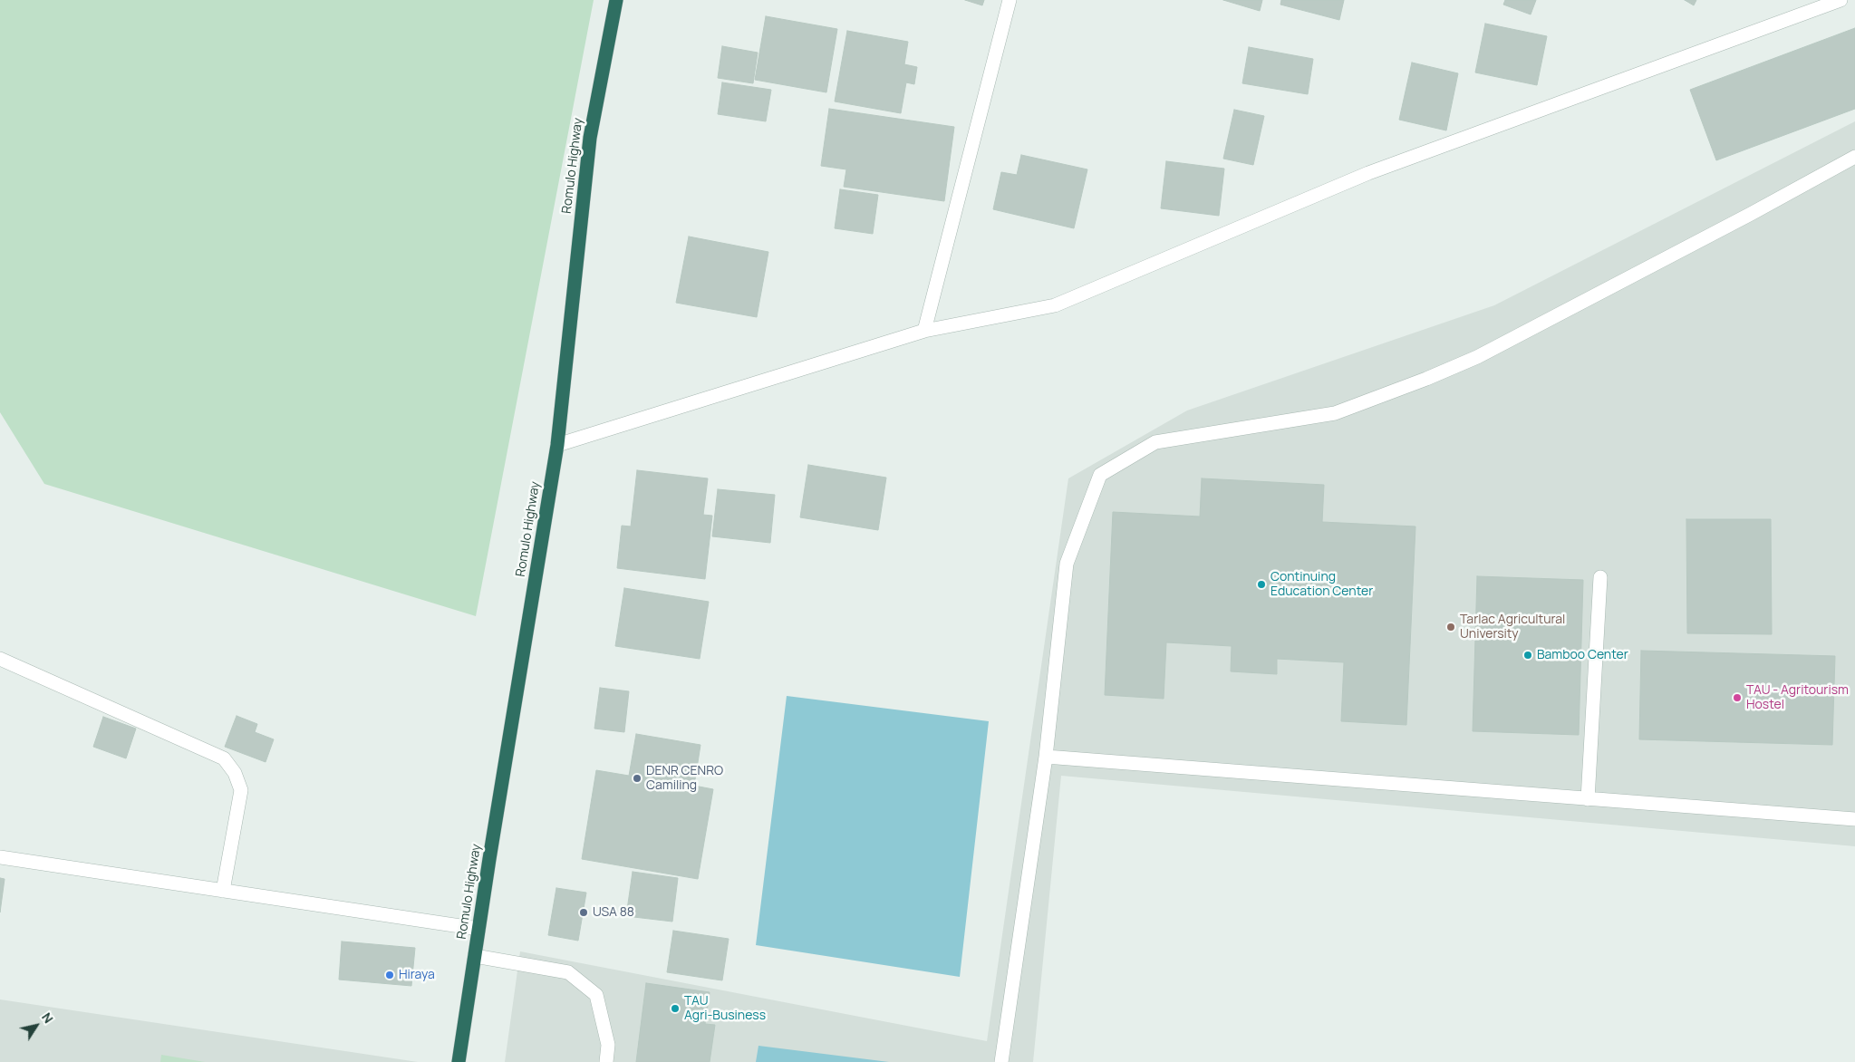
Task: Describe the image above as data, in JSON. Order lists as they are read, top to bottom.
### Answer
{
  "streets": {
    "highway": ["Romulo Highway"]
  },
  "places": [
    "Continuing Education Center",
    "Tarlac Agricultural University",
    "Bamboo Center",
    "TAU - Agritourism Hostel",
    "DENR CENRO Camiling",
    "USA 88",
    "Hiraya",
    "TAU Agri-Business"
  ],
  "north": "top right"
}
